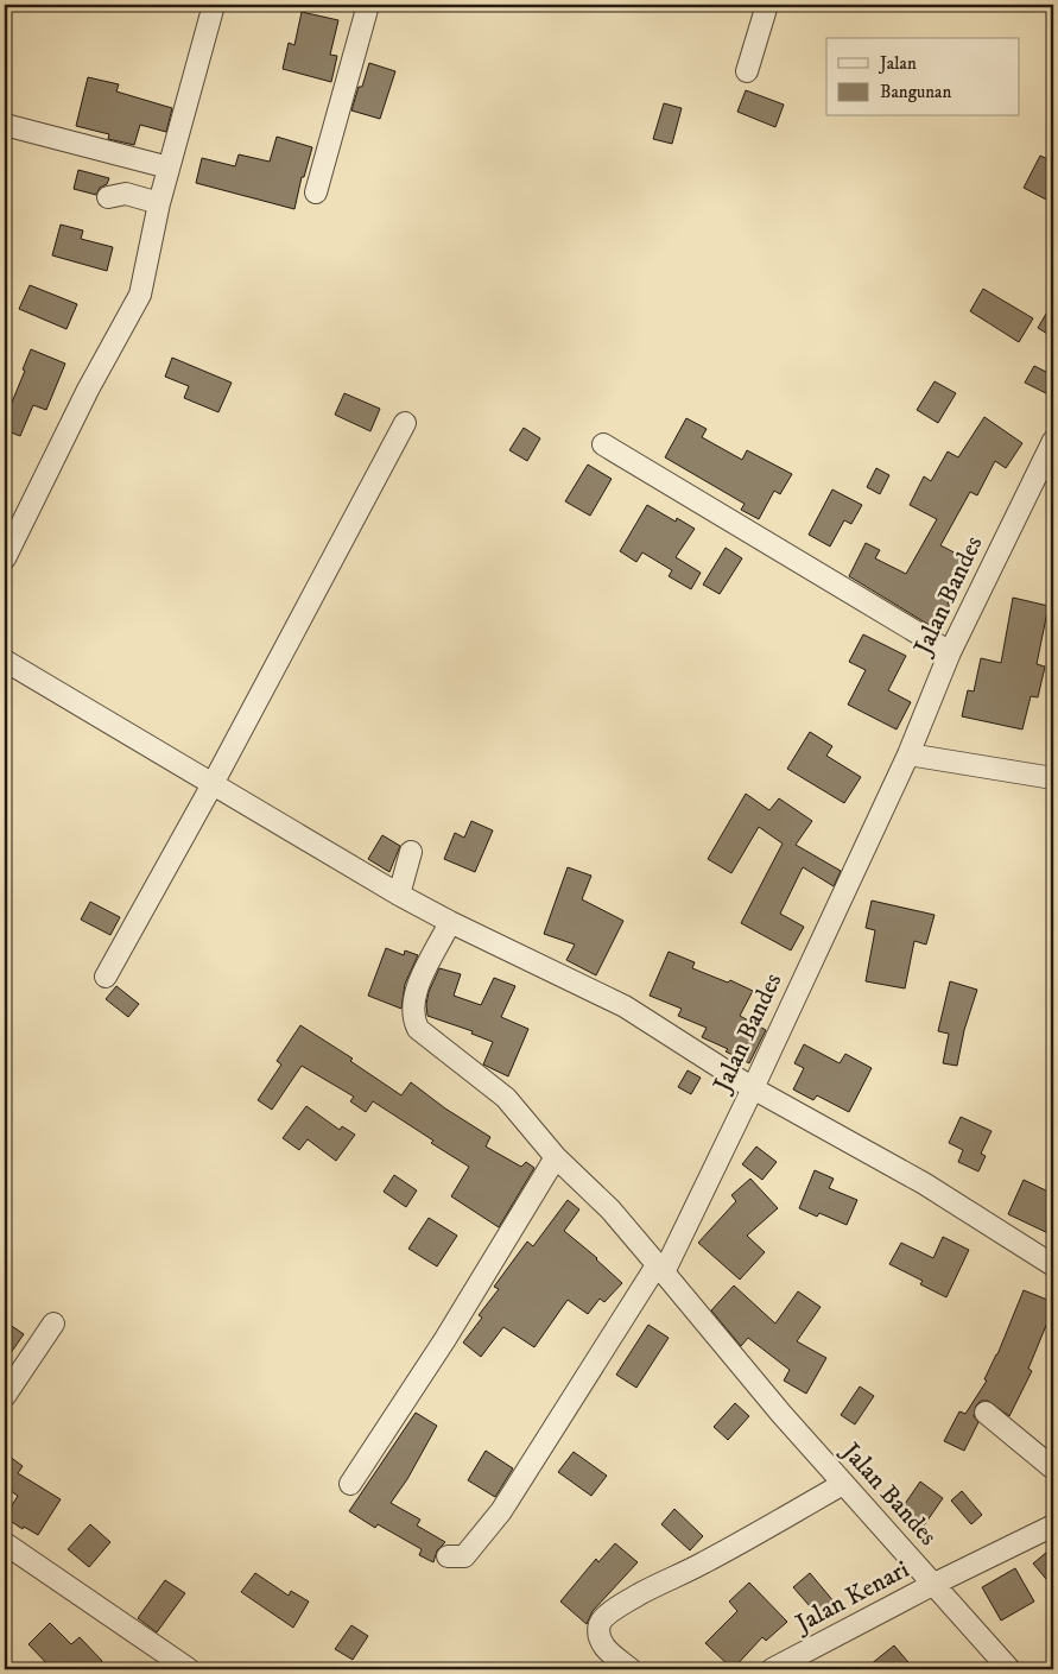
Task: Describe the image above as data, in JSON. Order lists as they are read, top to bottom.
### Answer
{
  "streets": {
    "street": ["Jalan Bandes", "Jalan Kenari"]
  },
  "crossings": [
    ["Jalan Bandes", "Jalan Kenari"]
  ],
  "legend": ["Jalan", "Bangunan"]
}
